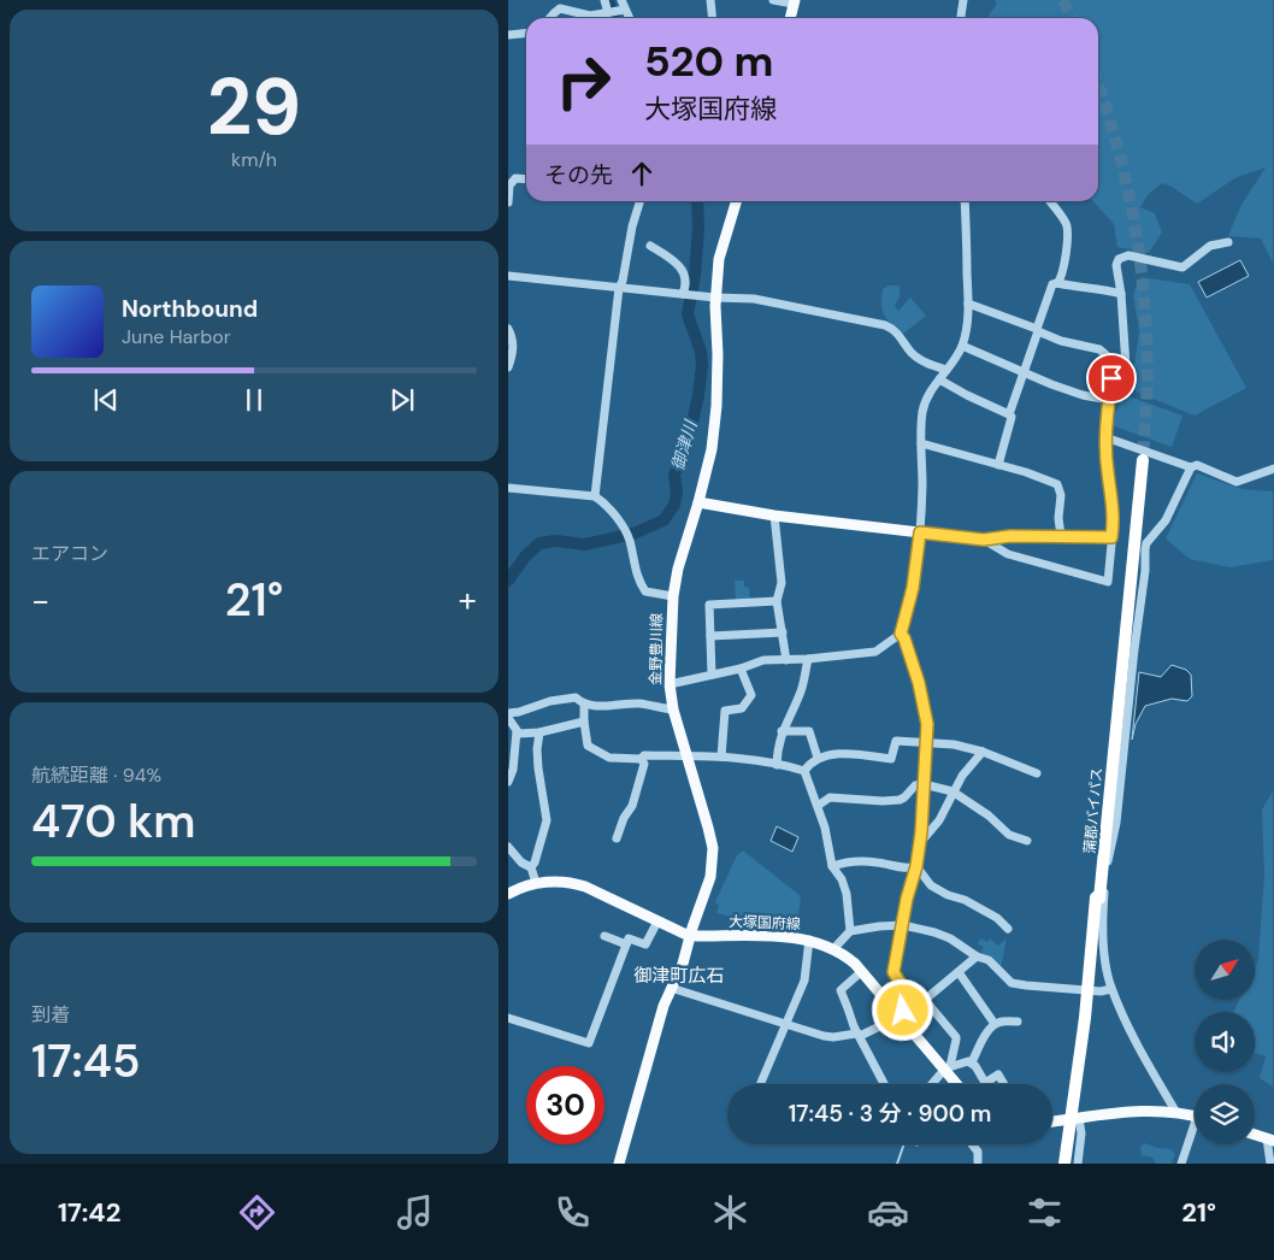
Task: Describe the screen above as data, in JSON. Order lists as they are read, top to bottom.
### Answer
{
  "streets": {
    "highway": ["蒲郡バイパス"],
    "main road": ["金野豊川線", "大塚国府線"]
  },
  "crossings": [
    ["金野豊川線", "大塚国府線"]
  ],
  "districts": ["御津町広石"],
  "water": ["御津川"],
  "north": "top right",
  "page": {
    "tile": [
      ["29", "km/h"],
      "エアコン",
      ["航続距離 · 94%", "470 km"],
      ["到着", "17:45"]
    ],
    "turn": ["520 m", "大塚国府線"],
    "then": "その先",
    "song": ["Northbound", "June Harbor"],
    "heat": ["−", "21°", "+"],
    "limit": "30",
    "trip": "17:45 · 3 分 · 900 m",
    "tabs": ["17:42", "21°"]
  }
}
